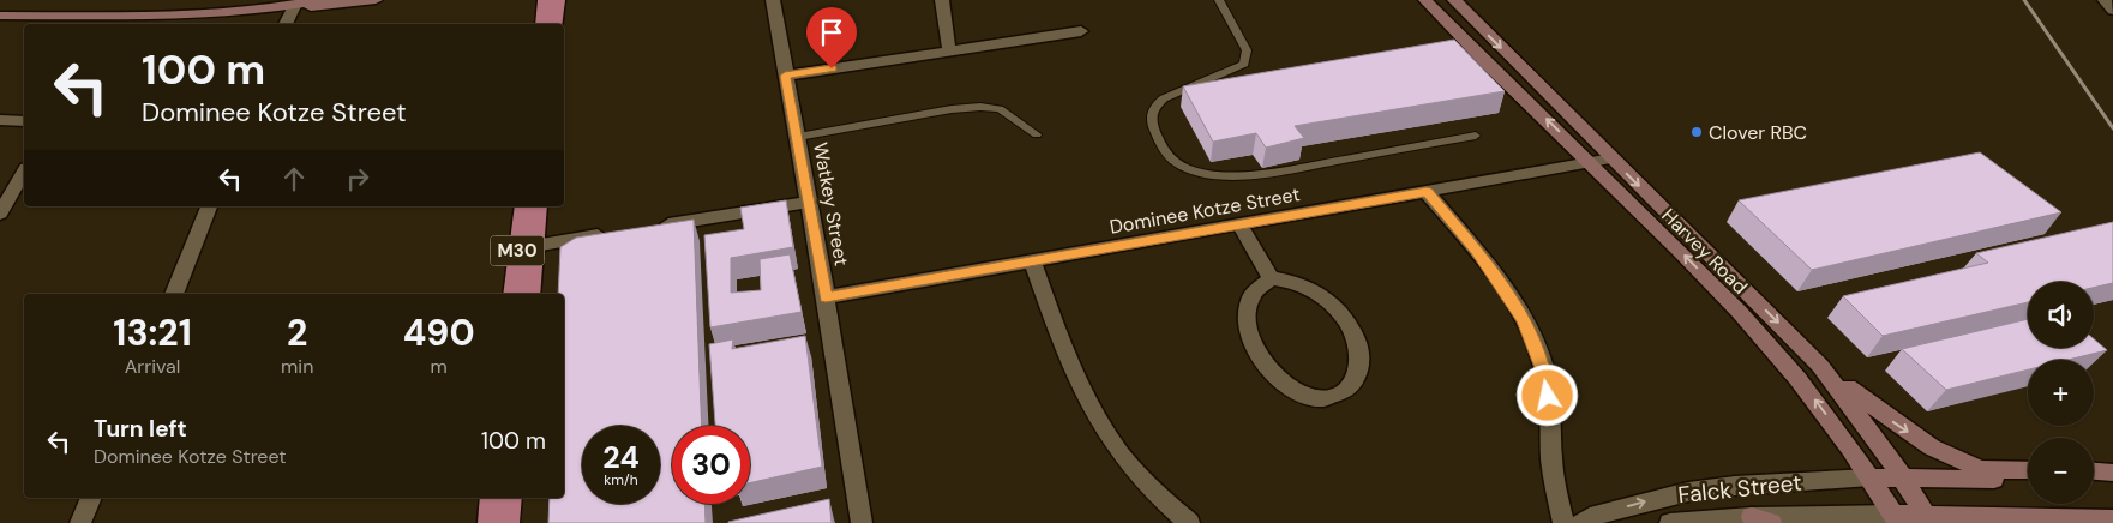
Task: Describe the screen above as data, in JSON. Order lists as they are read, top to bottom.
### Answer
{
  "streets": {
    "main road": ["M30", "Harvey Road", "Falck Street"],
    "street": ["Watkey Street", "Dominee Kotze Street"]
  },
  "crossings": [
    ["Watkey Street", "Dominee Kotze Street"],
    ["Dominee Kotze Street", "Harvey Road"],
    ["Harvey Road", "Falck Street"]
  ],
  "places": ["Clover RBC"],
  "page": {
    "turn": ["100 m", "Dominee Kotze Street"],
    "map_buttons": ["+", "−"],
    "eta": [
      "13:21",
      "Arrival",
      "2",
      "min",
      "490",
      "m"
    ],
    "list": [
      {
        "name": "Turn left",
        "note": "Dominee Kotze Street",
        "value": "100 m"
      }
    ],
    "speed": "24 km/h",
    "limit": "30"
  }
}
